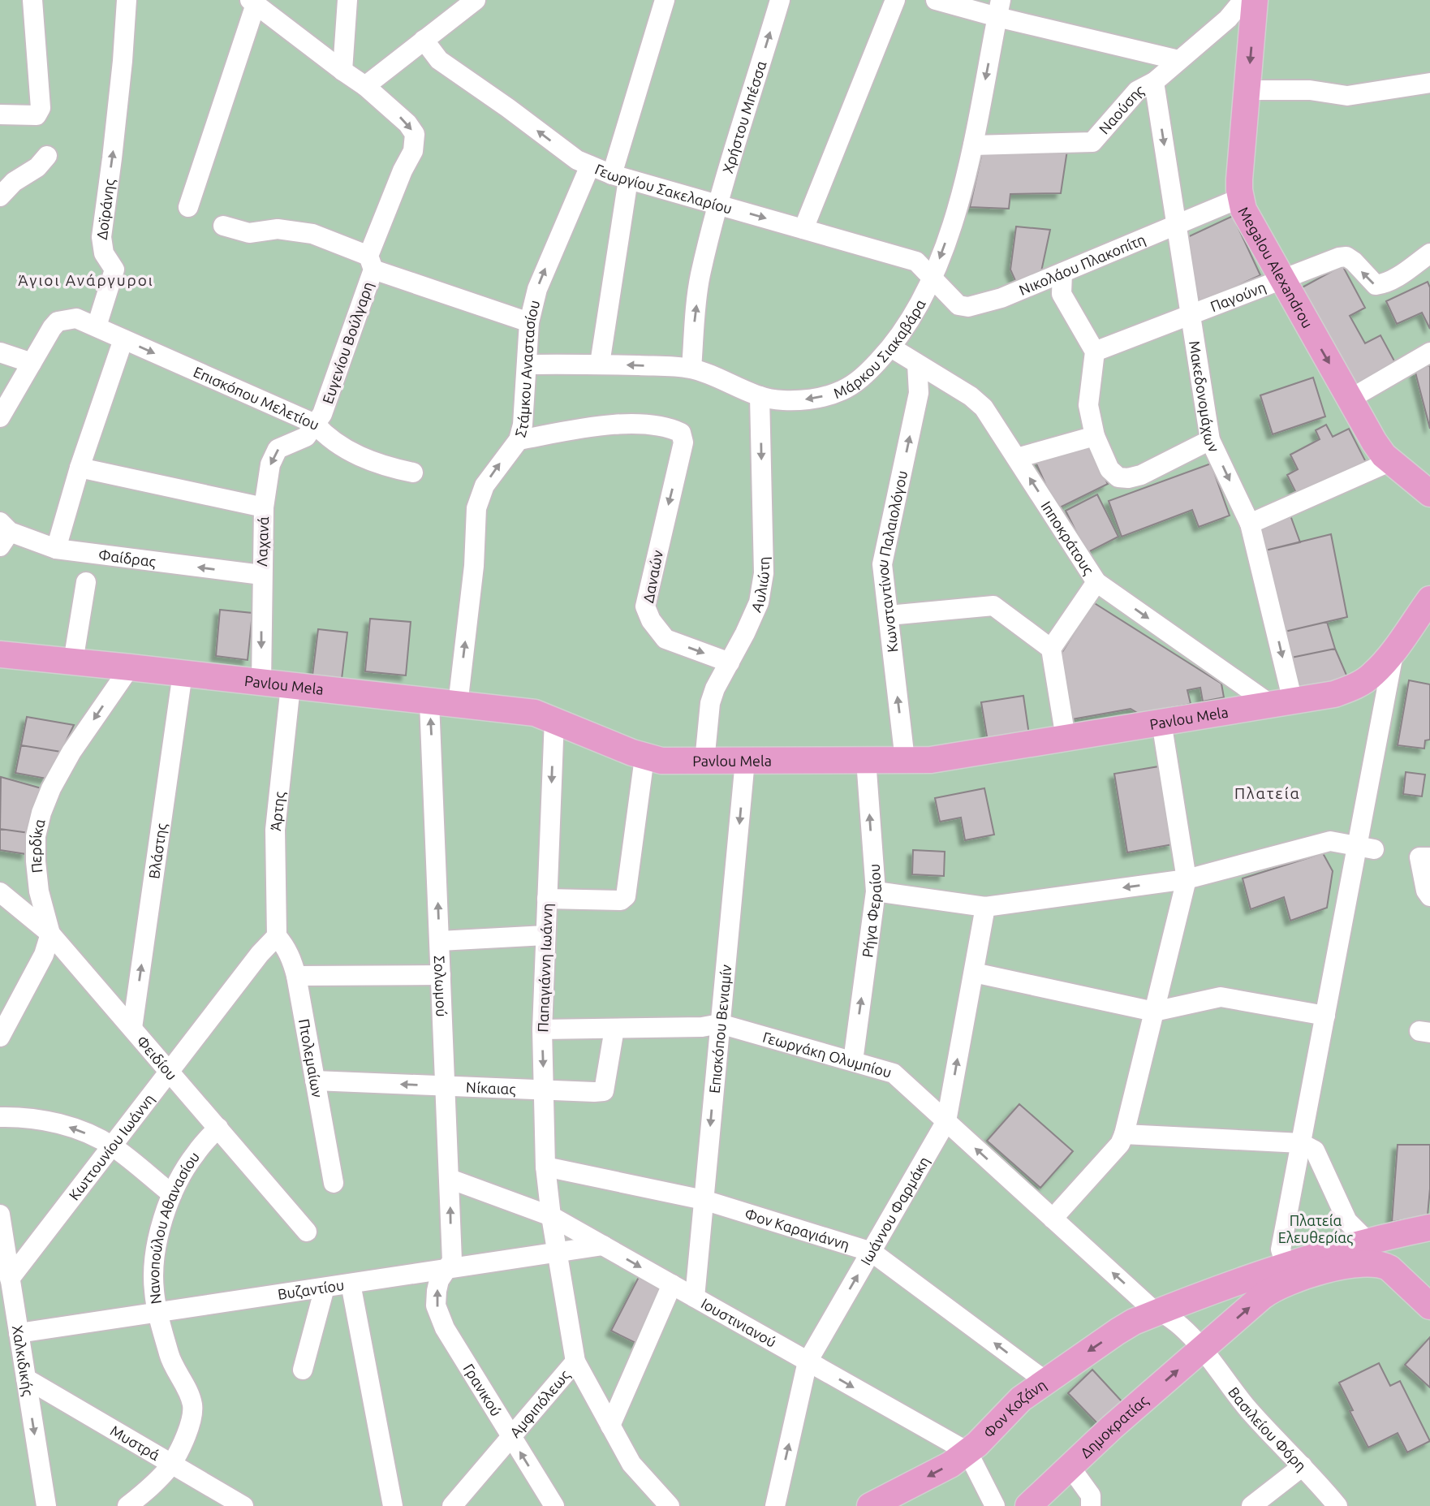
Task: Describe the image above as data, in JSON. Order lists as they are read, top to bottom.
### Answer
{
  "streets": {
    "main road": [
      "Megalou Alexandrou",
      "Pavlou Mela",
      "Φον Κοζάνη",
      "Δημοκρατίας"
    ],
    "street": [
      "Ναούσης",
      "Χρήστου Μπέσσα",
      "Γεωργίου Σακελαρίου",
      "Δοϊράνης",
      "Νικολάου Πλακοπίτη",
      "Παγούνη",
      "Ευγενίου Βούλγαρη",
      "Μάρκου Σιακαβάρα",
      "Στάμκου Αναστασίου",
      "Μακεδονομάχων",
      "Επισκόπου Μελετίου",
      "Ιπποκράτους",
      "Λαχανά",
      "Φαίδρας",
      "Κωνσταντίνου Παλαιολόγου",
      "Δαναών",
      "Αυλιώτη",
      "Άρτης",
      "Περδίκα",
      "Βλάστης",
      "Ρήγα Φεραίου",
      "Παπαγιάννη Ιωάννη",
      "Σολωμού",
      "Επισκόπου Βενιαμίν",
      "Γεωργάκη Ολυμπίου",
      "Φειδίου",
      "Πτολεμαίων",
      "Νίκαιας",
      "Κωττουνίου Ιωάννη",
      "Ιωάννου Φαρμάκη",
      "Φον Καραγιάννη",
      "Νανοπούλου Αθανασίου",
      "Βυζαντίου",
      "Ιουστινιανού",
      "Χαλκιδικής",
      "Γρανικού",
      "Αμφιπόλεως",
      "Βασιλείου Φόρη",
      "Μυστρά"
    ]
  },
  "crossings": [
    ["Ναούσης", "Μάρκου Σιακαβάρα"],
    ["Ναούσης", "Μακεδονομάχων"],
    ["Χρήστου Μπέσσα", "Γεωργίου Σακελαρίου"],
    ["Χρήστου Μπέσσα", "Μάρκου Σιακαβάρα"],
    ["Γεωργίου Σακελαρίου", "Νικολάου Πλακοπίτη"],
    ["Γεωργίου Σακελαρίου", "Μάρκου Σιακαβάρα"],
    ["Γεωργίου Σακελαρίου", "Στάμκου Αναστασίου"],
    ["Δοϊράνης", "Επισκόπου Μελετίου"],
    ["Νικολάου Πλακοπίτη", "Megalou Alexandrou"],
    ["Νικολάου Πλακοπίτη", "Μάρκου Σιακαβάρα"],
    ["Νικολάου Πλακοπίτη", "Μακεδονομάχων"],
    ["Megalou Alexandrou", "Παγούνη"],
    ["Παγούνη", "Μακεδονομάχων"],
    ["Ευγενίου Βούλγαρη", "Επισκόπου Μελετίου"],
    ["Ευγενίου Βούλγαρη", "Λαχανά"],
    ["Μάρκου Σιακαβάρα", "Στάμκου Αναστασίου"],
    ["Μάρκου Σιακαβάρα", "Ιπποκράτους"],
    ["Μάρκου Σιακαβάρα", "Αυλιώτη"],
    ["Στάμκου Αναστασίου", "Δαναών"],
    ["Στάμκου Αναστασίου", "Pavlou Mela"],
    ["Μακεδονομάχων", "Ιπποκράτους"],
    ["Μακεδονομάχων", "Pavlou Mela"],
    ["Επισκόπου Μελετίου", "Λαχανά"],
    ["Ιπποκράτους", "Κωνσταντίνου Παλαιολόγου"],
    ["Ιπποκράτους", "Pavlou Mela"],
    ["Λαχανά", "Φαίδρας"],
    ["Λαχανά", "Pavlou Mela"],
    ["Κωνσταντίνου Παλαιολόγου", "Pavlou Mela"],
    ["Δαναών", "Αυλιώτη"],
    ["Αυλιώτη", "Pavlou Mela"],
    ["Pavlou Mela", "Άρτης"],
    ["Pavlou Mela", "Περδίκα"],
    ["Pavlou Mela", "Βλάστης"],
    ["Pavlou Mela", "Ρήγα Φεραίου"],
    ["Pavlou Mela", "Παπαγιάννη Ιωάννη"],
    ["Pavlou Mela", "Σολωμού"],
    ["Pavlou Mela", "Επισκόπου Βενιαμίν"],
    ["Άρτης", "Πτολεμαίων"],
    ["Άρτης", "Κωττουνίου Ιωάννη"],
    ["Περδίκα", "Φειδίου"],
    ["Βλάστης", "Φειδίου"],
    ["Ρήγα Φεραίου", "Γεωργάκη Ολυμπίου"],
    ["Παπαγιάννη Ιωάννη", "Γεωργάκη Ολυμπίου"],
    ["Παπαγιάννη Ιωάννη", "Νίκαιας"],
    ["Παπαγιάννη Ιωάννη", "Φον Καραγιάννη"],
    ["Παπαγιάννη Ιωάννη", "Ιουστινιανού"],
    ["Παπαγιάννη Ιωάννη", "Αμφιπόλεως"],
    ["Σολωμού", "Νίκαιας"],
    ["Σολωμού", "Βυζαντίου"],
    ["Σολωμού", "Ιουστινιανού"],
    ["Σολωμού", "Γρανικού"],
    ["Επισκόπου Βενιαμίν", "Γεωργάκη Ολυμπίου"],
    ["Επισκόπου Βενιαμίν", "Φον Καραγιάννη"],
    ["Επισκόπου Βενιαμίν", "Ιουστινιανού"],
    ["Γεωργάκη Ολυμπίου", "Νίκαιας"],
    ["Γεωργάκη Ολυμπίου", "Ιωάννου Φαρμάκη"],
    ["Γεωργάκη Ολυμπίου", "Φον Κοζάνη"],
    ["Φειδίου", "Κωττουνίου Ιωάννη"],
    ["Φειδίου", "Νανοπούλου Αθανασίου"],
    ["Πτολεμαίων", "Νίκαιας"],
    ["Πτολεμαίων", "Κωττουνίου Ιωάννη"],
    ["Κωττουνίου Ιωάννη", "Χαλκιδικής"],
    ["Ιωάννου Φαρμάκη", "Φον Καραγιάννη"],
    ["Ιωάννου Φαρμάκη", "Ιουστινιανού"],
    ["Φον Καραγιάννη", "Φον Κοζάνη"],
    ["Νανοπούλου Αθανασίου", "Βυζαντίου"],
    ["Νανοπούλου Αθανασίου", "Μυστρά"],
    ["Βυζαντίου", "Ιουστινιανού"],
    ["Βυζαντίου", "Χαλκιδικής"],
    ["Βυζαντίου", "Γρανικού"],
    ["Βυζαντίου", "Αμφιπόλεως"],
    ["Ιουστινιανού", "Αμφιπόλεως"],
    ["Ιουστινιανού", "Φον Κοζάνη"],
    ["Χαλκιδικής", "Μυστρά"],
    ["Γρανικού", "Αμφιπόλεως"],
    ["Δημοκρατίας", "Βασιλείου Φόρη"]
  ],
  "one_way": [
    "Megalou Alexandrou",
    "Ευγενίου Βούλγαρη",
    "Μακεδονομάχων",
    "Λαχανά",
    "Αυλιώτη",
    "Περδίκα",
    "Βλάστης",
    "Ρήγα Φεραίου",
    "Παπαγιάννη Ιωάννη",
    "Σολωμού",
    "Επισκόπου Βενιαμίν",
    "Γεωργάκη Ολυμπίου",
    "Φον Καραγιάννη",
    "Ιουστινιανού",
    "Χαλκιδικής",
    "Φον Κοζάνη",
    "Δημοκρατίας"
  ],
  "districts": ["Άγιοι Ανάργυροι", "Πλατεία"],
  "parks": ["Πλατεία Ελευθερίας"]
}
